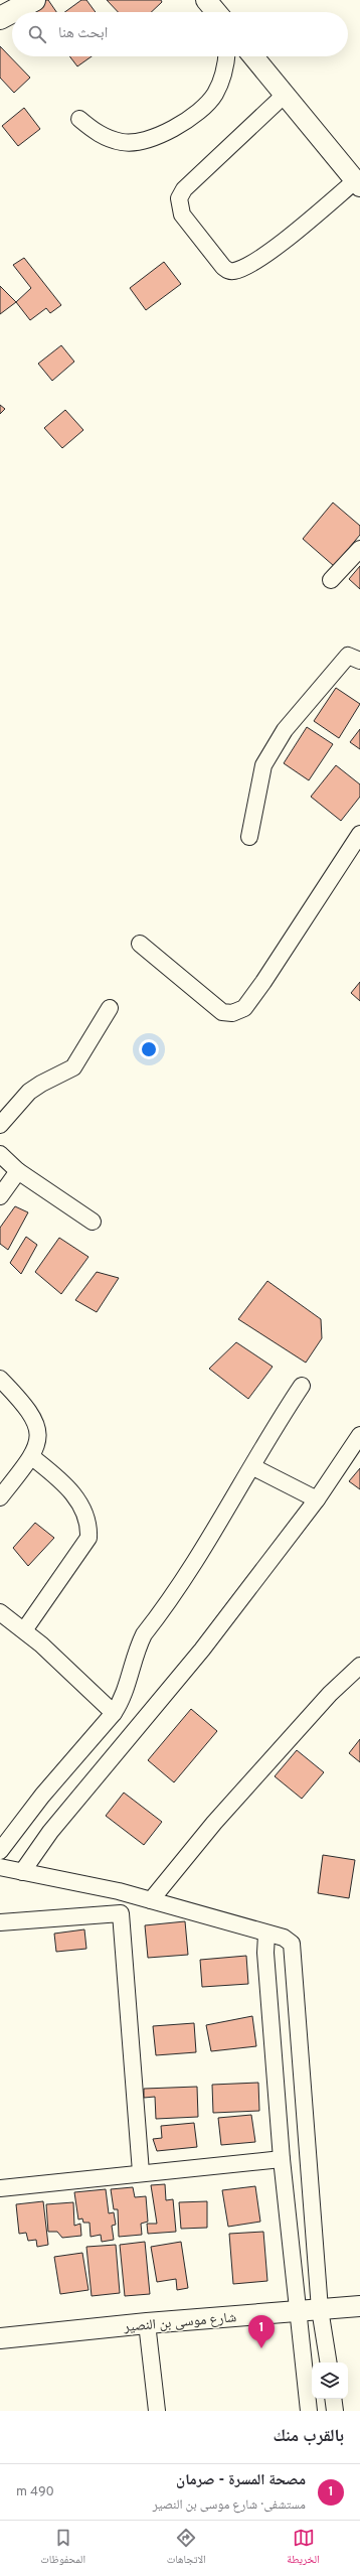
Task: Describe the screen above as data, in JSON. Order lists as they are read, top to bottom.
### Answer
{
  "streets": {
    "street": ["شارع موسى بن النصير"]
  },
  "page": {
    "search": "ابحث هنا",
    "pins": "1",
    "heading": "بالقرب منك",
    "list": [
      {
        "mark": "1",
        "name": "مصحة المسرة - صرمان",
        "note": "مستشفى · شارع موسى بن النصير",
        "value": "490 m"
      }
    ],
    "nav": ["الخريطة", "الاتجاهات", "المحفوظات"]
  }
}
